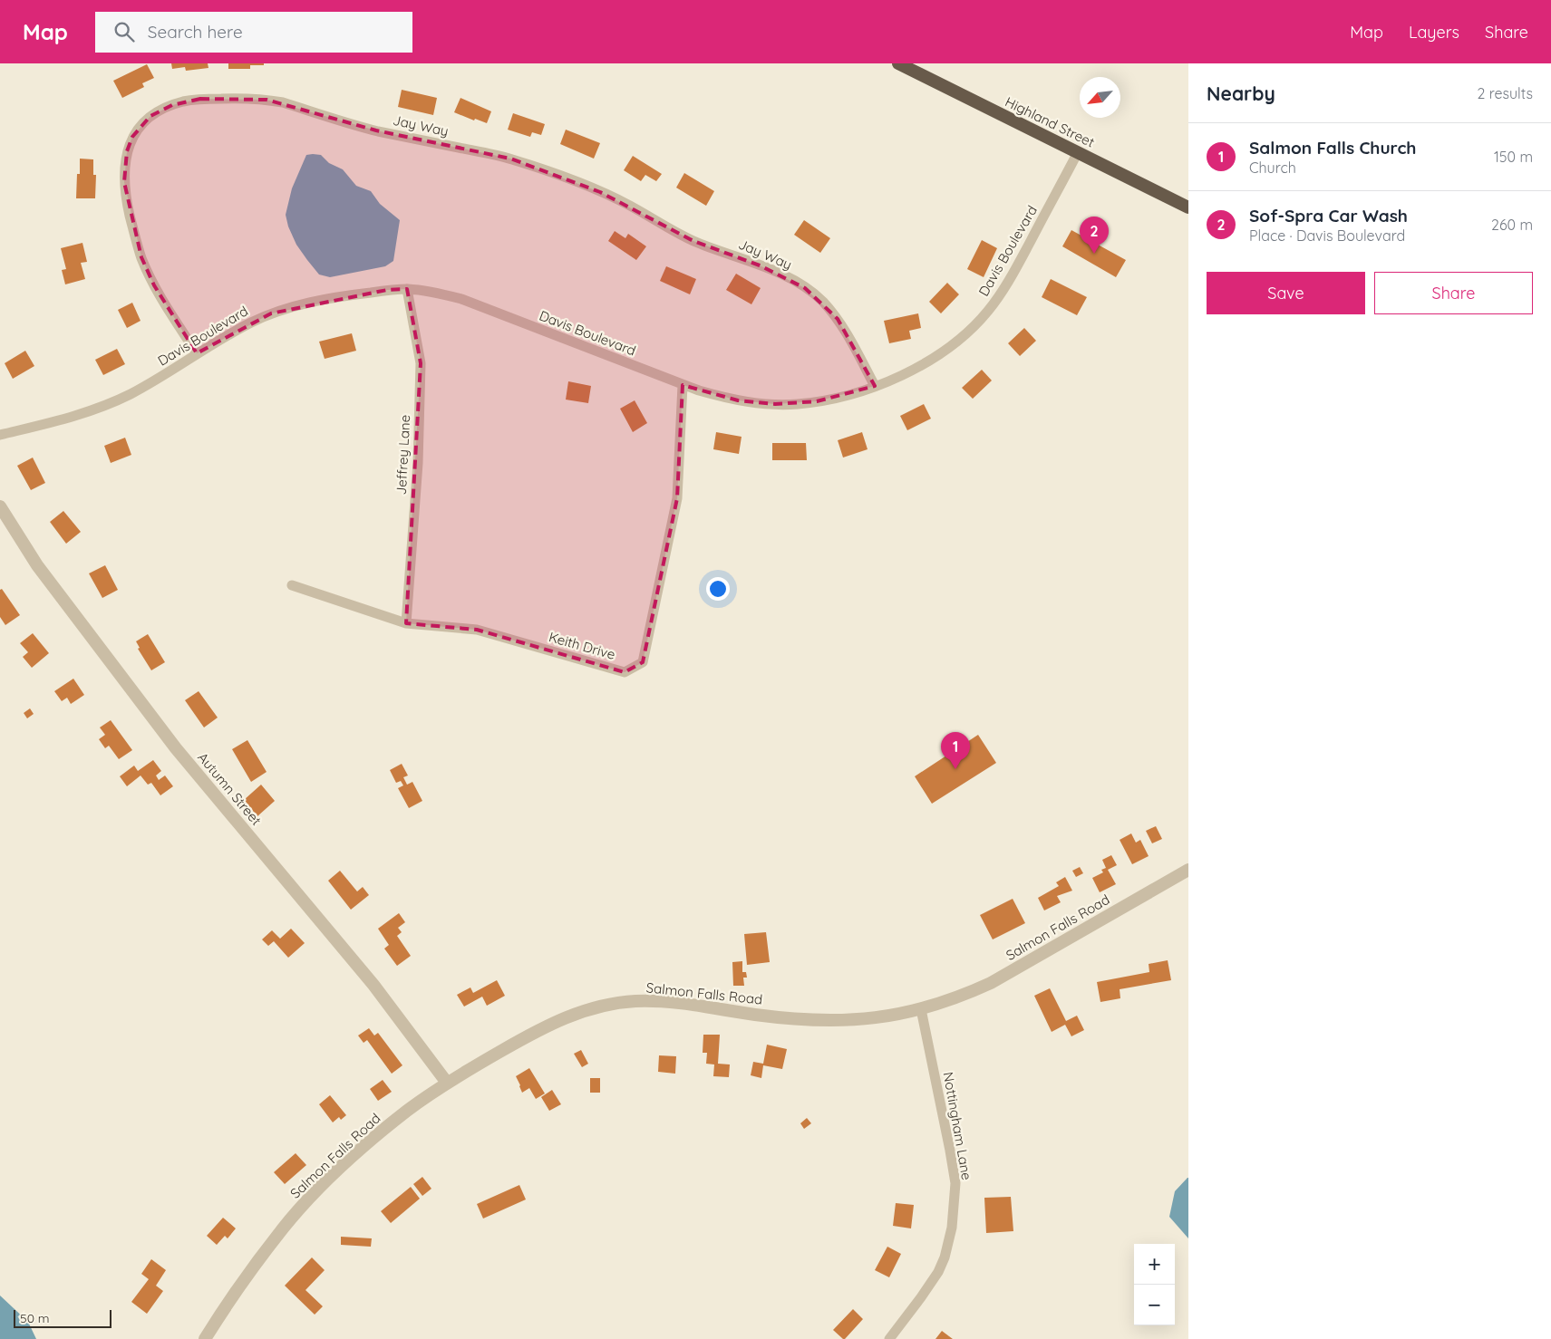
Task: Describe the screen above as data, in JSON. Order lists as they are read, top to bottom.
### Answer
{
  "streets": {
    "highway": ["Highland Street"],
    "street": [
      "Jay Way",
      "Davis Boulevard",
      "Jeffrey Lane",
      "Keith Drive",
      "Autumn Street",
      "Salmon Falls Road",
      "Nottingham Lane"
    ]
  },
  "crossings": [
    ["Highland Street", "Davis Boulevard"],
    ["Jay Way", "Davis Boulevard"],
    ["Davis Boulevard", "Jeffrey Lane"],
    ["Davis Boulevard", "Keith Drive"],
    ["Jeffrey Lane", "Keith Drive"],
    ["Autumn Street", "Salmon Falls Road"],
    ["Salmon Falls Road", "Nottingham Lane"]
  ],
  "scale_bar": "50 m",
  "north": "bottom left",
  "page": {
    "header": "Map",
    "search": "Search here",
    "nav": ["Map", "Layers", "Share"],
    "heading": ["Nearby", "2 results"],
    "list": [
      {
        "mark": "1",
        "name": "Salmon Falls Church",
        "note": "Church",
        "value": "150 m"
      },
      {
        "mark": "2",
        "name": "Sof-Spra Car Wash",
        "note": "Place · Davis Boulevard",
        "value": "260 m"
      }
    ],
    "pins": ["2", "1"],
    "buttons": ["Save", "Share"],
    "map_buttons": ["+", "−"],
    "scale": "50 m"
  }
}
